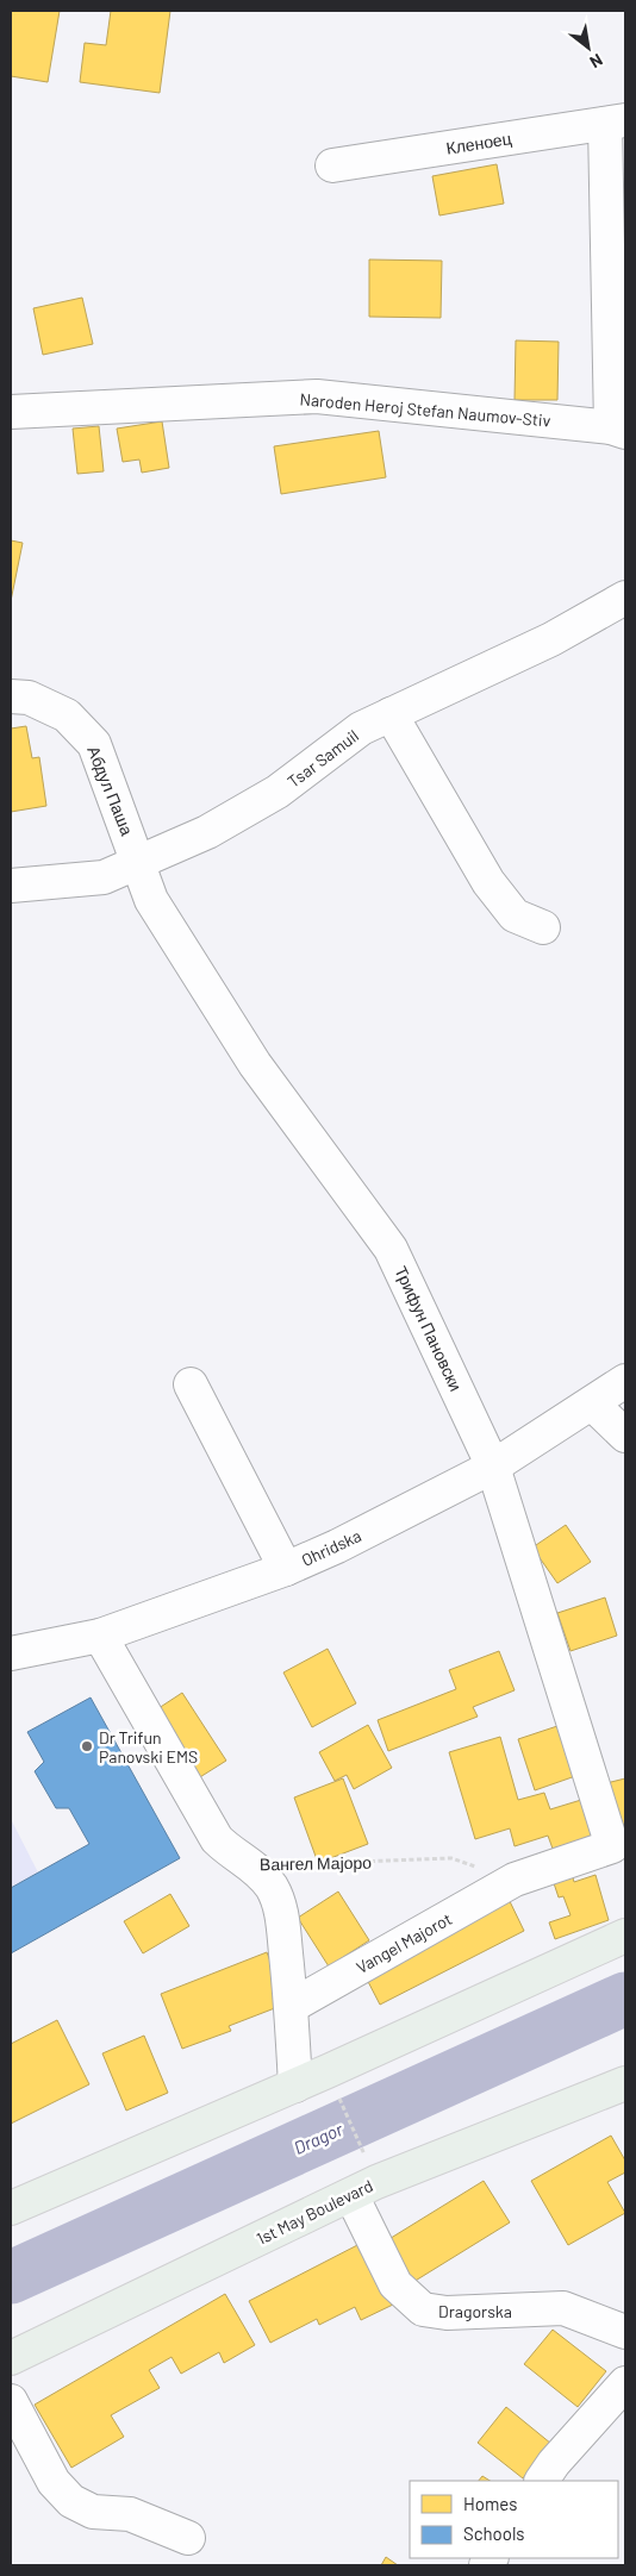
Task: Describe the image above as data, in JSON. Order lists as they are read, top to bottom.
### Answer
{
  "streets": {
    "main road": ["1st May Boulevard"],
    "street": [
      "Кленоец",
      "Naroden Heroj Stefan Naumov-Stiv",
      "Tsar Samuil",
      "Абдул Паша",
      "Трифун Пановски",
      "Ohridska",
      "Вангел Мајоро",
      "Vangel Majorot",
      "Dragorska"
    ]
  },
  "crossings": [
    ["Tsar Samuil", "Абдул Паша"],
    ["Tsar Samuil", "Трифун Пановски"],
    ["Абдул Паша", "Трифун Пановски"],
    ["Трифун Пановски", "Ohridska"],
    ["Трифун Пановски", "Вангел Мајоро"],
    ["Трифун Пановски", "Vangel Majorot"],
    ["Ohridska", "Вангел Мајоро"],
    ["Вангел Мајоро", "Vangel Majorot"],
    ["1st May Boulevard", "Dragorska"]
  ],
  "water": ["Dragor"],
  "places": ["Dr Trifun Panovski EMS"],
  "legend": ["Homes", "Schools"],
  "north": "bottom right"
}
